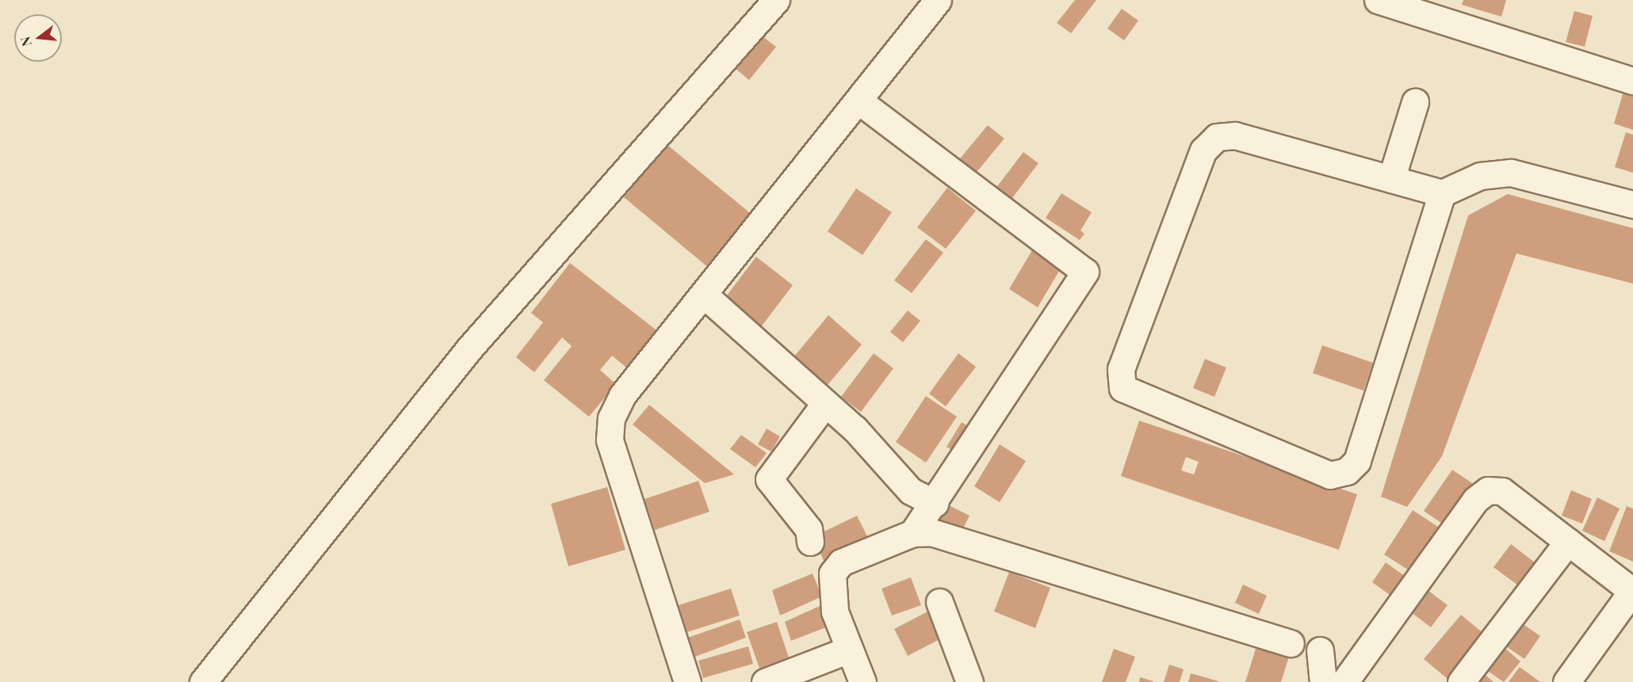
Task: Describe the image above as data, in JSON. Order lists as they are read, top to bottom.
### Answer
{
  "north": "left"
}
